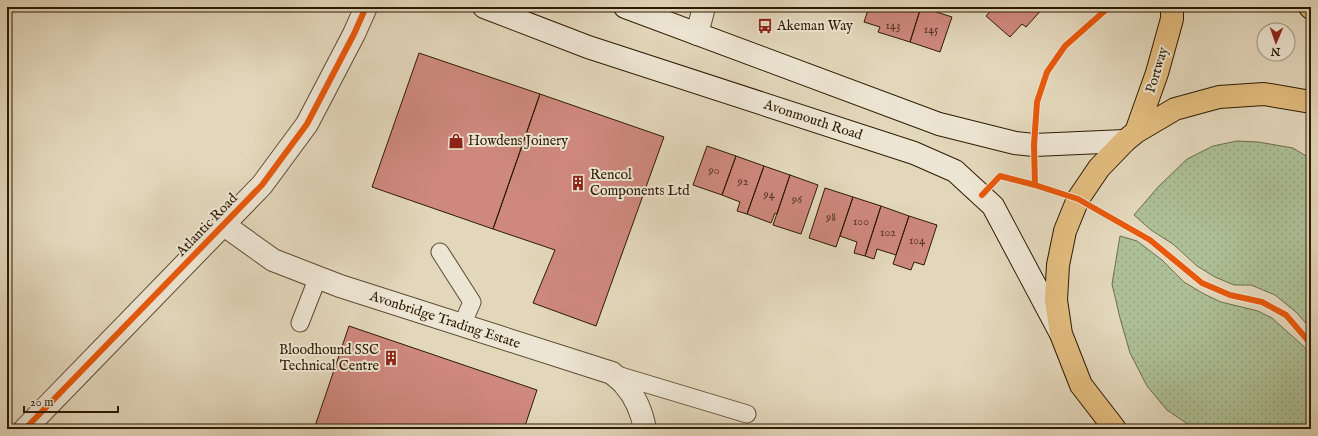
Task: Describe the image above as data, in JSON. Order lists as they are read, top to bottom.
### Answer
{
  "streets": {
    "highway": ["Portway"],
    "main road": ["Avonmouth Road", "Atlantic Road", "Avonbridge Trading Estate"]
  },
  "crossings": [
    ["Atlantic Road", "Avonbridge Trading Estate"]
  ],
  "places": {
    "bus stop": ["Akeman Way"],
    "shop": ["Howdens Joinery"],
    "building": ["Rencol Components Ltd", "Bloodhound SSC Technical Centre"]
  },
  "house_numbers": [
    "143",
    "145",
    "90",
    "92",
    "94",
    "96",
    "98",
    "100",
    "102",
    "104"
  ],
  "scale_bar": "20 m",
  "north": "bottom"
}
